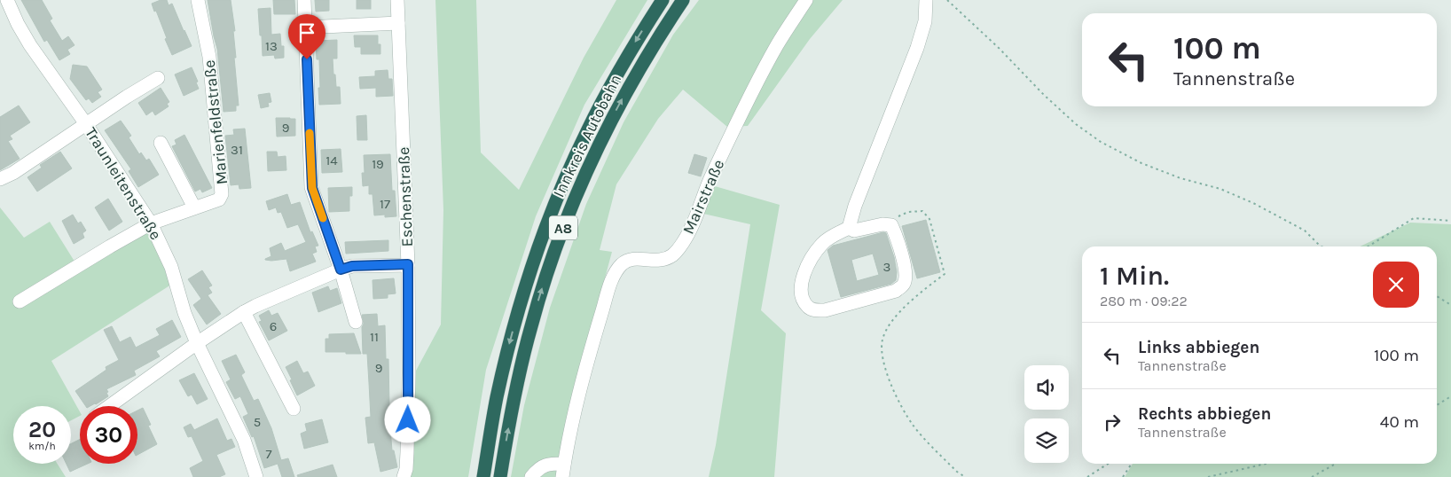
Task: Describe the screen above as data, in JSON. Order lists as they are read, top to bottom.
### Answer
{
  "streets": {
    "highway": ["Innkreis Autobahn", "A8"],
    "street": [
      "Marienfeldstraße",
      "Traunleitenstraße",
      "Eschenstraße",
      "Mairstraße"
    ]
  },
  "crossings": [
    ["Marienfeldstraße", "Traunleitenstraße"]
  ],
  "house_numbers": [
    "13",
    "9",
    "31",
    "14",
    "19",
    "17",
    "3",
    "6",
    "11",
    "9",
    "5",
    "7"
  ],
  "page": {
    "turn": ["100 m", "Tannenstraße"],
    "heading": ["1 Min.", "280 m · 09:22"],
    "list": [
      {
        "name": "Links abbiegen",
        "note": "Tannenstraße",
        "value": "100 m"
      },
      {
        "name": "Rechts abbiegen",
        "note": "Tannenstraße",
        "value": "40 m"
      }
    ],
    "speed": "20 km/h",
    "limit": "30"
  }
}
